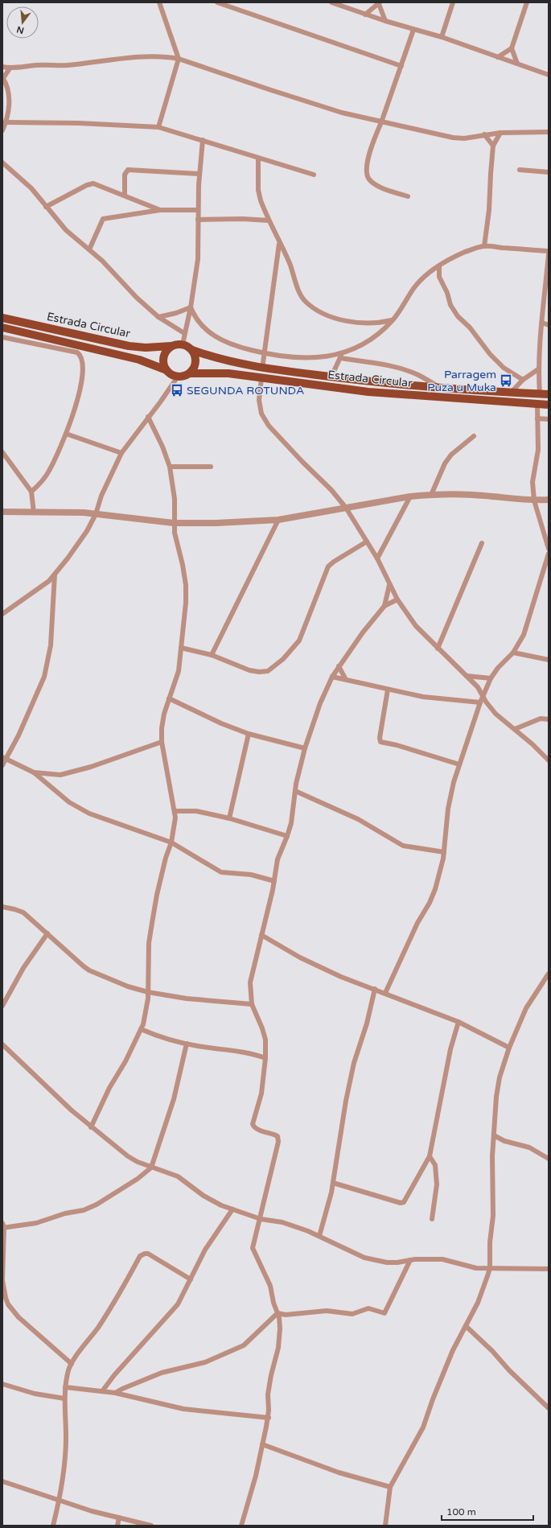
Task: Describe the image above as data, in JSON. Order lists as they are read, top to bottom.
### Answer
{
  "streets": {
    "main road": ["Estrada Circular"]
  },
  "places": {
    "bus stop": ["Parragem Puza u Muka", "SEGUNDA ROTUNDA"]
  },
  "scale_bar": "100 m",
  "north": "bottom"
}
